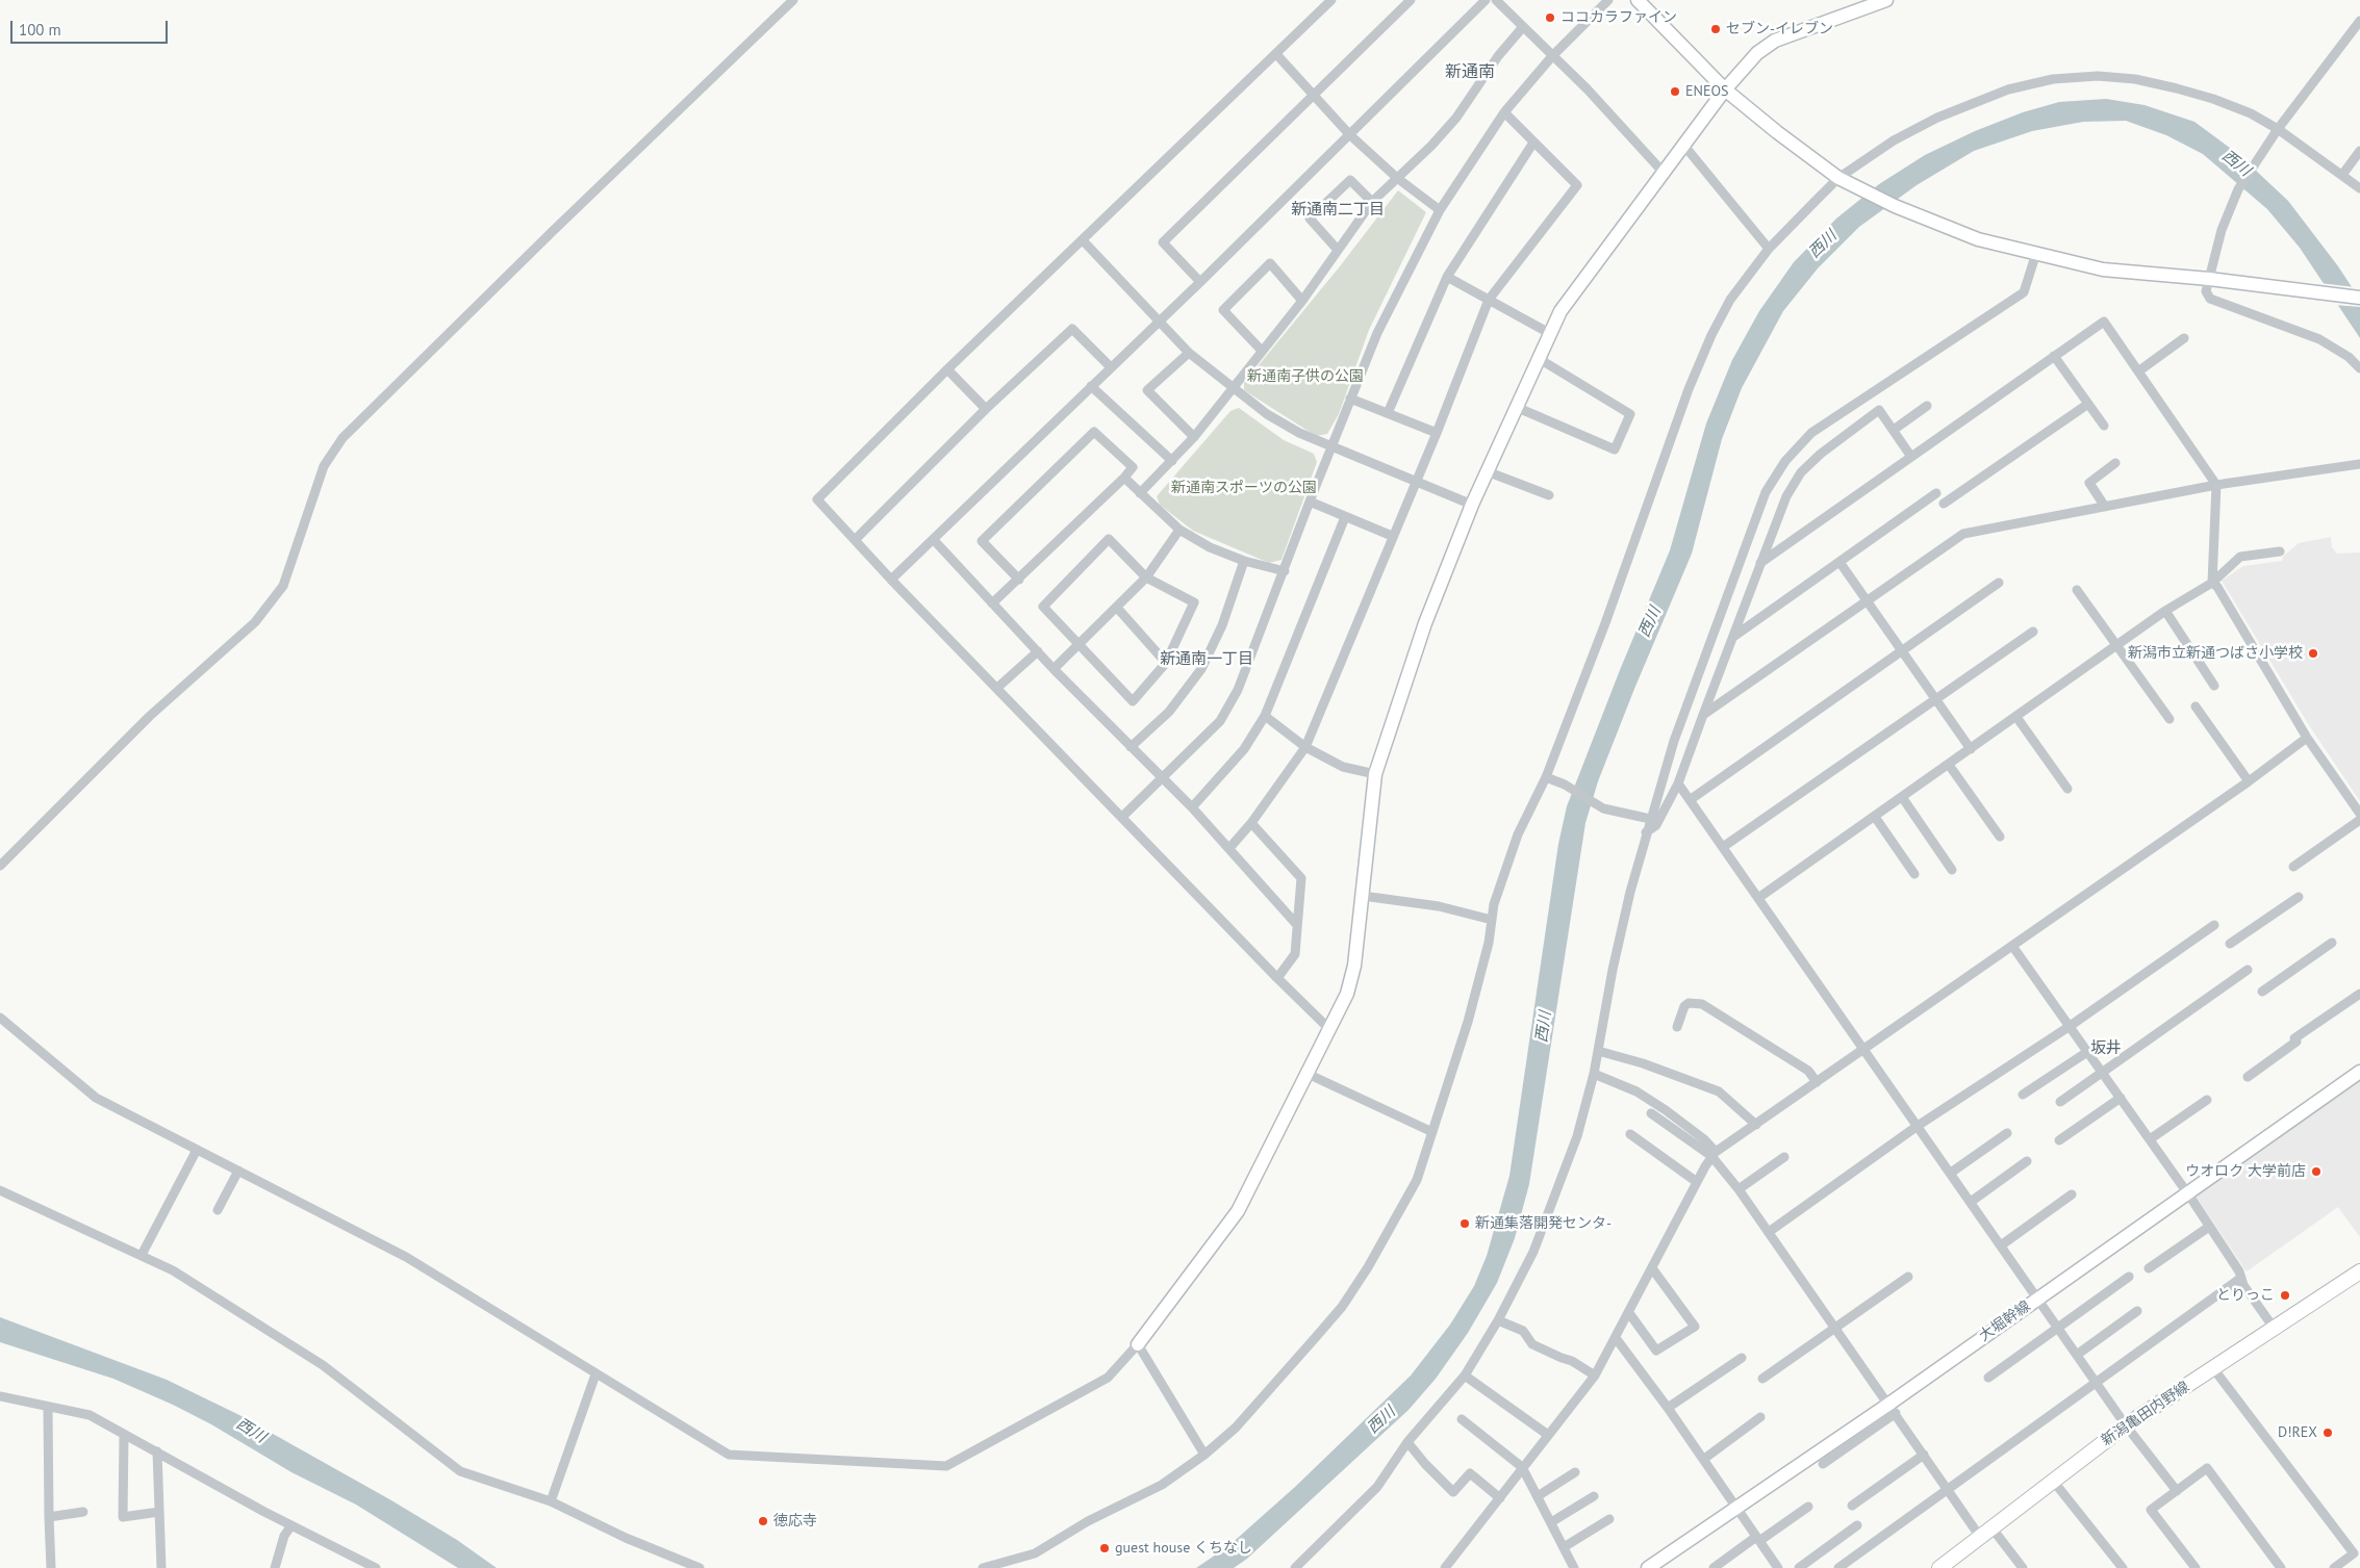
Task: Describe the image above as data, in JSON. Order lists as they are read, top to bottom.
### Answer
{
  "streets": {
    "main road": ["新潟亀田内野線"],
    "street": ["大堀幹線"]
  },
  "districts": [
    "新通南",
    "新通南二丁目",
    "新通南一丁目",
    "坂井"
  ],
  "water": ["西川"],
  "parks": ["新通南子供の公園", "新通南スポーツの公園"],
  "places": [
    "ココカラファイン",
    "セブン-イレブン",
    "ENEOS",
    "新潟市立新通つばさ小学校",
    "ウオロク 大学前店",
    "新通集落開発センタ-",
    "とりっこ",
    "D!REX",
    "徳応寺",
    "guest house くちなし"
  ],
  "scale_bar": "100 m"
}
